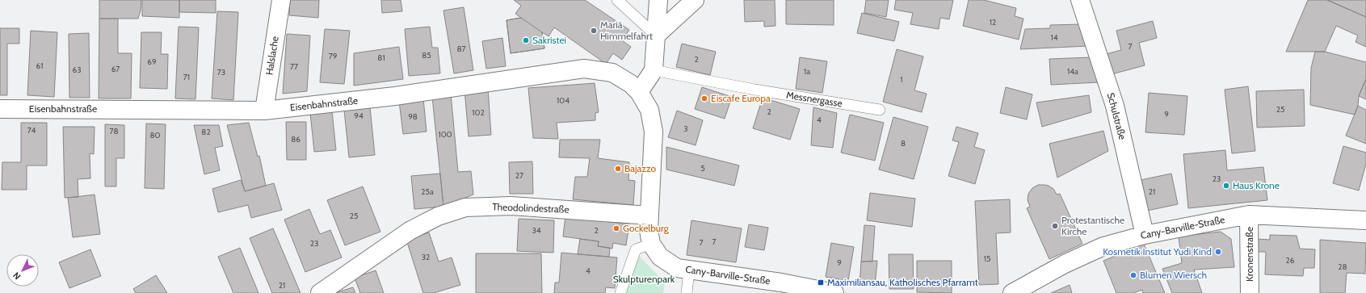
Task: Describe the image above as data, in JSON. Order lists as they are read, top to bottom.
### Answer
{
  "streets": {
    "street": [
      "Halslache",
      "Eisenbahnstraße",
      "Schulstraße",
      "Theodolindestraße",
      "Cany-Barville-Straße",
      "Kronenstraße"
    ],
    "lane": ["Messnergasse"]
  },
  "crossings": [
    ["Halslache", "Eisenbahnstraße"],
    ["Eisenbahnstraße", "Cany-Barville-Straße"],
    ["Schulstraße", "Cany-Barville-Straße"],
    ["Theodolindestraße", "Cany-Barville-Straße"],
    ["Cany-Barville-Straße", "Kronenstraße"]
  ],
  "parks": ["Skulpturenpark"],
  "places": {
    "other": [
      "Mariä Himmelfahrt",
      "Sakristei",
      "Eiscafe Europa",
      "Bajazzo",
      "Haus Krone",
      "Protestantische Kirche",
      "Gockelburg",
      "Kosmetik Institut Yudi Kind",
      "Blumen Wiersch"
    ],
    "transit": ["Maximiliansau, Katholisches Pfarramt"]
  },
  "house_numbers": [
    "12",
    "14",
    "7",
    "87",
    "85",
    "79",
    "81",
    "2",
    "69",
    "61",
    "77",
    "67",
    "63",
    "1a",
    "14a",
    "73",
    "71",
    "1",
    "104",
    "25",
    "2",
    "102",
    "9",
    "94",
    "98",
    "4",
    "3",
    "74",
    "78",
    "82",
    "100",
    "80",
    "86",
    "8",
    "5",
    "27",
    "23",
    "25a",
    "21",
    "25",
    "34",
    "2",
    "7",
    "7",
    "23",
    "32",
    "15",
    "26",
    "9",
    "28",
    "4",
    "21"
  ],
  "north": "bottom left"
}
